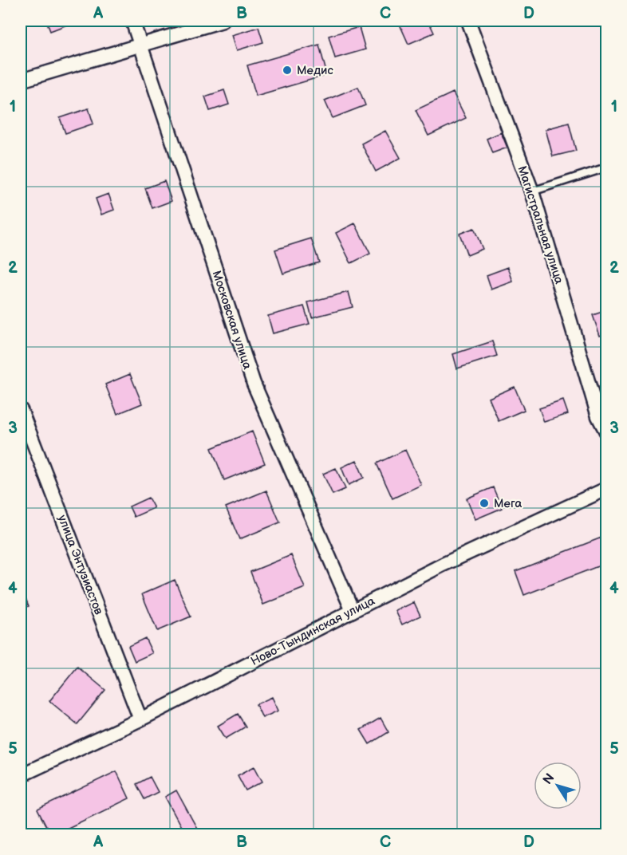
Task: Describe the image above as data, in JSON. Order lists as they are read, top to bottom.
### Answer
{
  "streets": {
    "street": [
      "Магистральная улица",
      "Московская улица",
      "улица Энтузиастов",
      "Ново-Тындинская улица"
    ]
  },
  "crossings": [
    ["Московская улица", "Ново-Тындинская улица"],
    ["улица Энтузиастов", "Ново-Тындинская улица"]
  ],
  "places": ["Медис", "Мега"],
  "north": "top left",
  "grid": {
    "columns": [
      "A",
      "B",
      "C",
      "D"
    ],
    "rows": [
      "1",
      "2",
      "3",
      "4",
      "5"
    ]
  }
}
